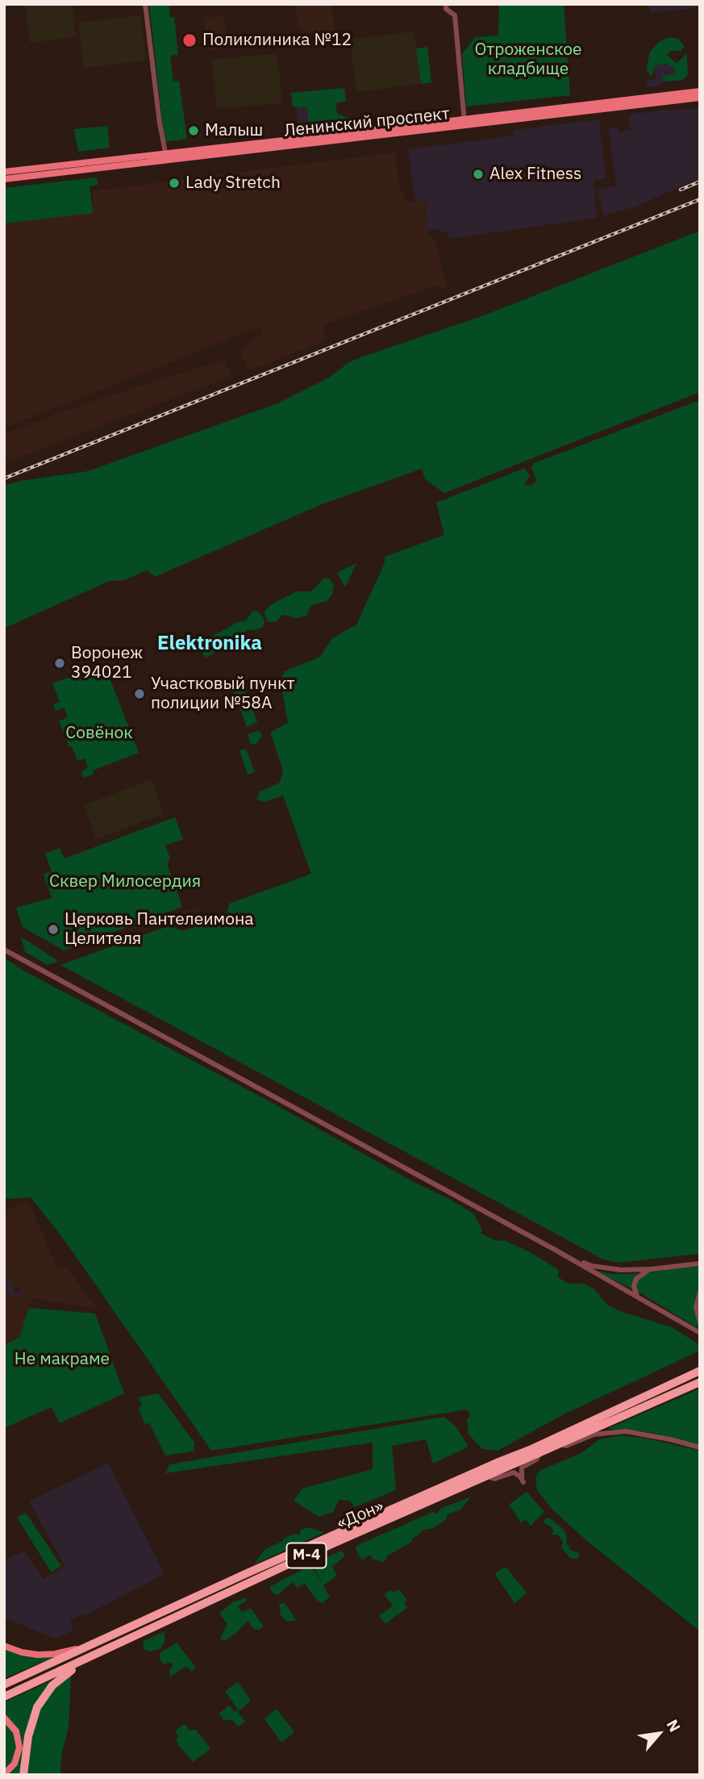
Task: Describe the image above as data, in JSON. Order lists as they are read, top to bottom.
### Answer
{
  "streets": {
    "highway": ["«Дон»", "М-4"],
    "main road": ["Ленинский проспект"]
  },
  "districts": ["Elektronika"],
  "parks": [
    "Отроженское кладбище",
    "Совёнок",
    "Сквер Милосердия",
    "Не макраме"
  ],
  "places": [
    "Поликлиника №12",
    "Малыш",
    "Alex Fitness",
    "Lady Stretch",
    "Воронеж 394021",
    "Участковый пункт полиции №58А",
    "Церковь Пантелеимона Целителя"
  ],
  "north": "top right"
}
